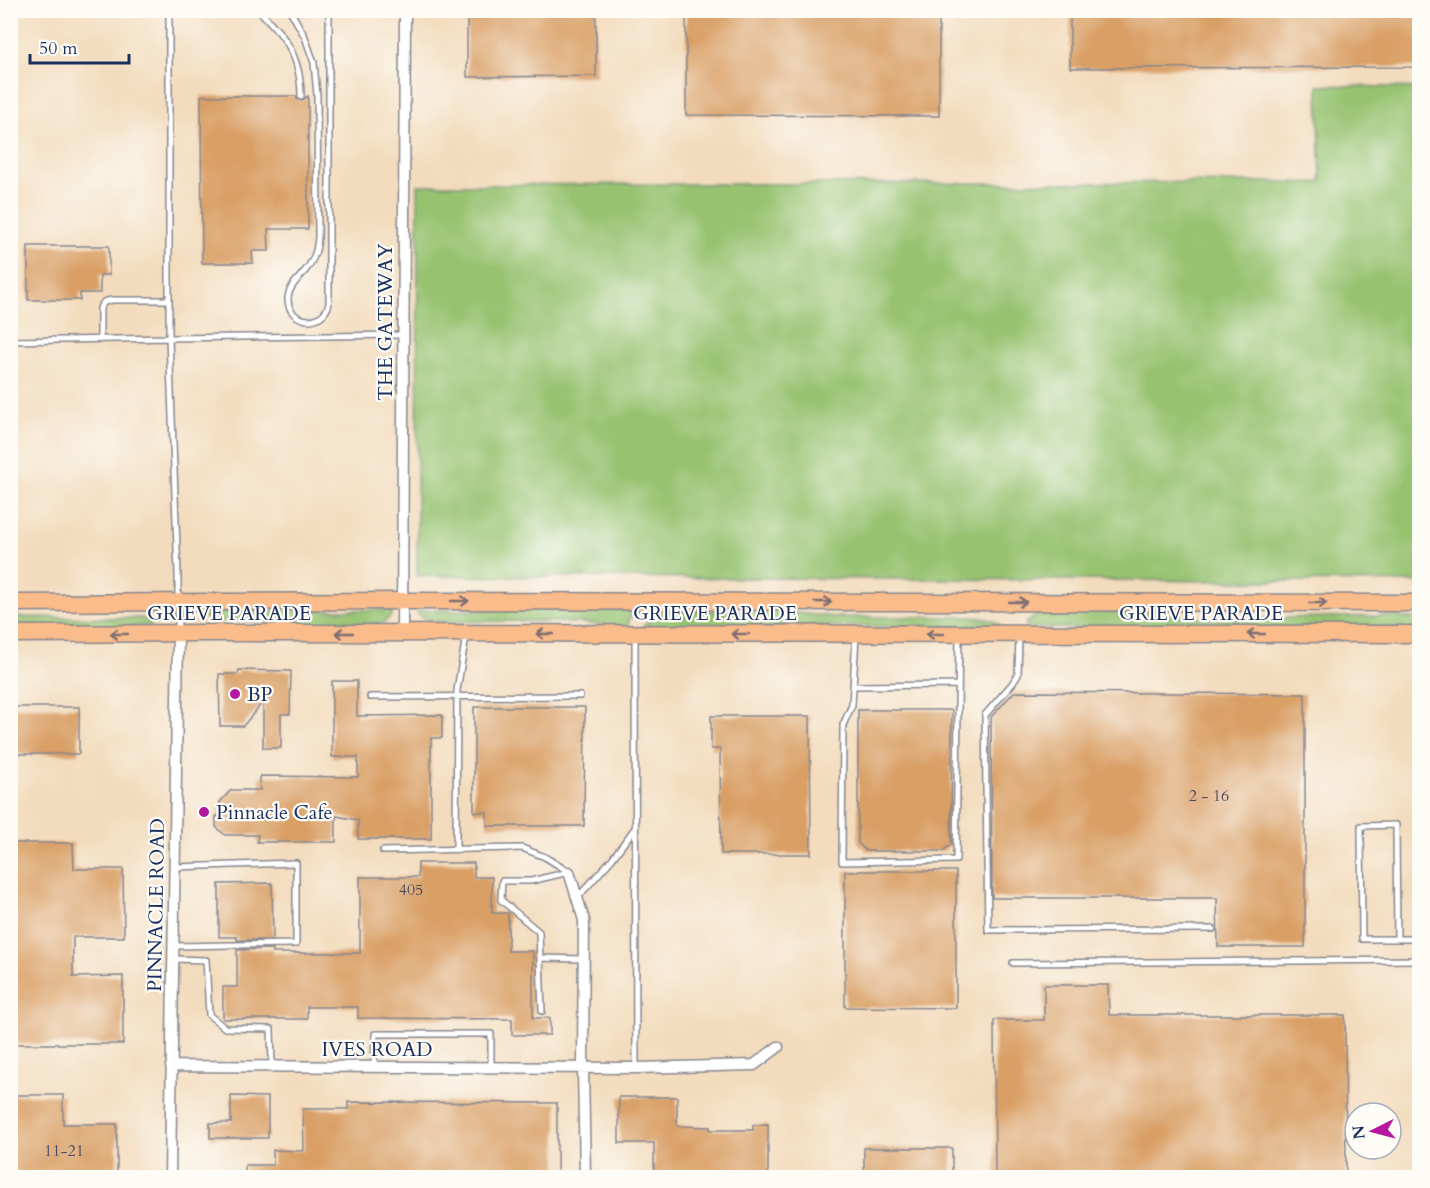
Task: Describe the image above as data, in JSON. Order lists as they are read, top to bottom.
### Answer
{
  "streets": {
    "main road": ["GRIEVE PARADE"],
    "street": ["THE GATEWAY", "PINNACLE ROAD", "IVES ROAD"]
  },
  "crossings": [
    ["THE GATEWAY", "GRIEVE PARADE"],
    ["GRIEVE PARADE", "PINNACLE ROAD"],
    ["PINNACLE ROAD", "IVES ROAD"]
  ],
  "places": ["BP", "Pinnacle Cafe"],
  "house_numbers": ["2 - 16", "405", "11-21"],
  "scale_bar": "50 m",
  "north": "left"
}
